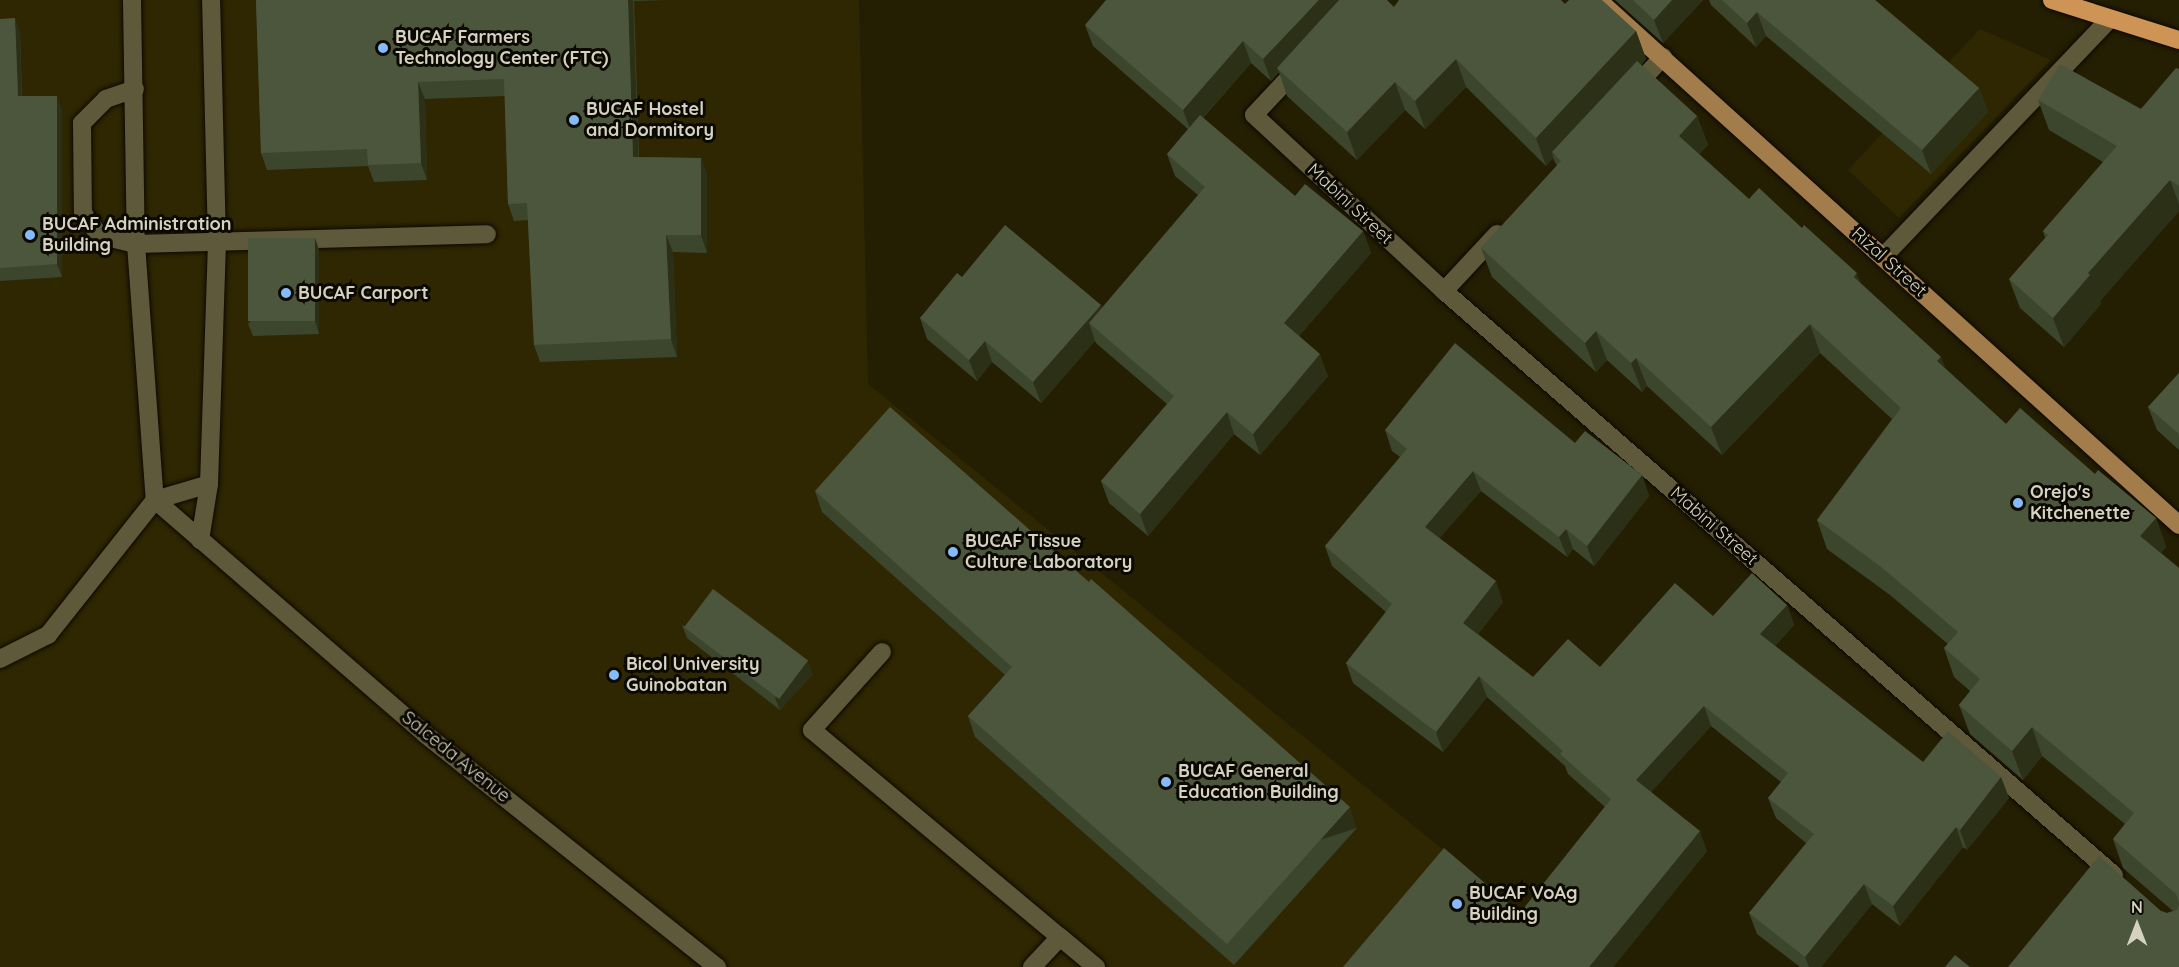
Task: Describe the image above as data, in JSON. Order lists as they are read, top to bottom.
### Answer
{
  "streets": {
    "main road": ["Rizal Street"],
    "street": ["Mabini Street", "Salceda Avenue"]
  },
  "places": [
    "BUCAF Farmers Technology Center (FTC)",
    "BUCAF Hostel and Dormitory",
    "BUCAF Administration Building",
    "BUCAF Carport",
    "Orejo's Kitchenette",
    "BUCAF Tissue Culture Laboratory",
    "Bicol University Guinobatan",
    "BUCAF General Education Building",
    "BUCAF VoAg Building"
  ],
  "north": "top"
}
